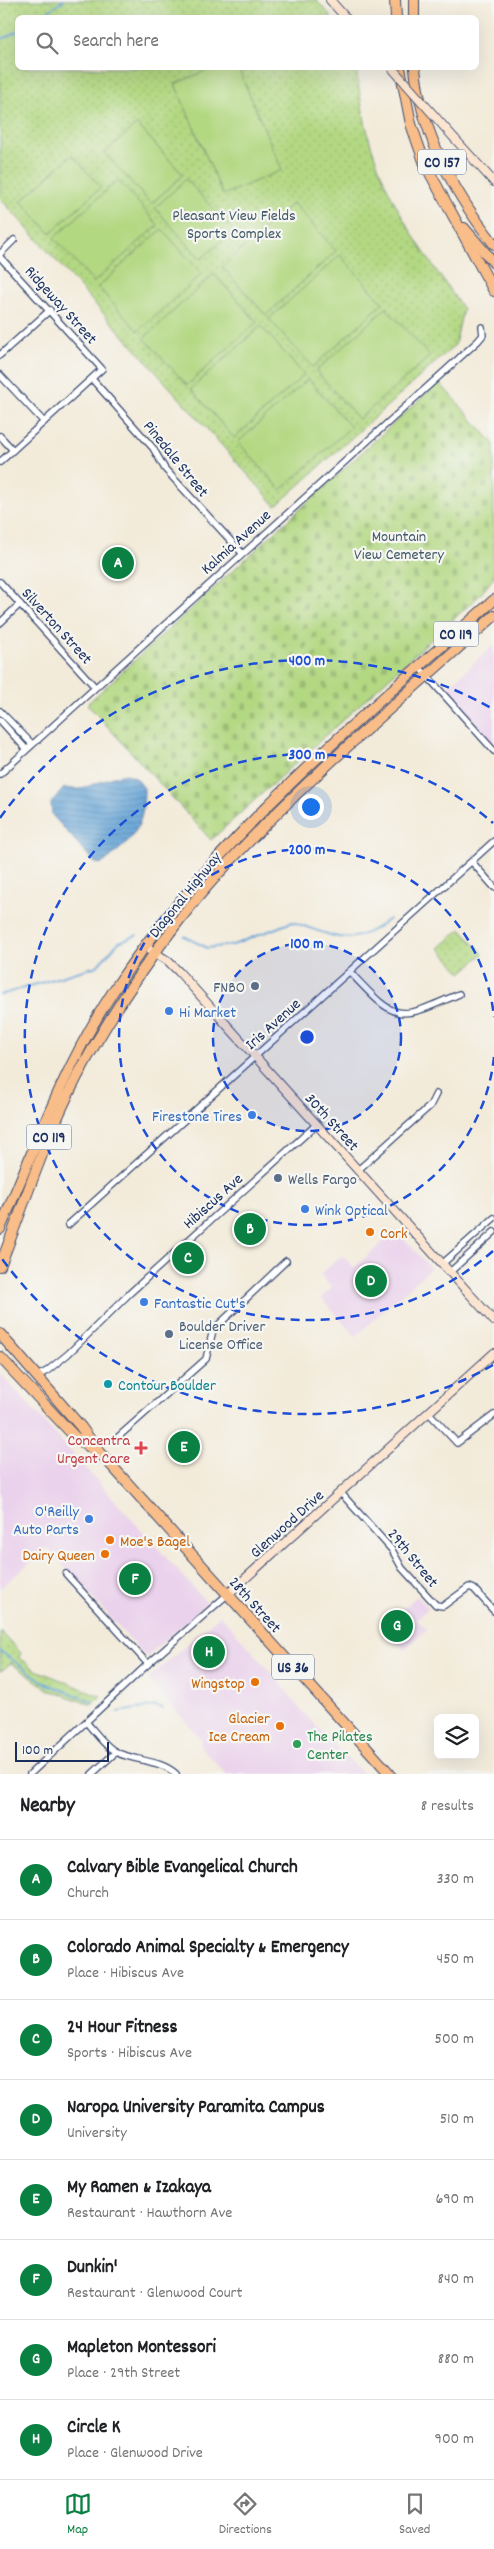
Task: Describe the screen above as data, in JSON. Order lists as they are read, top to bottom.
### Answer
{
  "streets": {
    "highway": [
      "CO 157",
      "CO 119",
      "Diagonal Highway",
      "28th Street",
      "US 36"
    ],
    "street": [
      "Ridgeway Street",
      "Pinedale Street",
      "Kalmia Avenue",
      "Silverton Street",
      "Iris Avenue",
      "30th Street",
      "Hibiscus Ave",
      "Glenwood Drive",
      "29th Street"
    ]
  },
  "crossings": [
    ["Ridgeway Street", "Pinedale Street"],
    ["Pinedale Street", "Kalmia Avenue"],
    ["Kalmia Avenue", "Silverton Street"],
    ["Diagonal Highway", "30th Street"],
    ["Iris Avenue", "30th Street"],
    ["30th Street", "Hibiscus Ave"],
    ["Hibiscus Ave", "28th Street"],
    ["Glenwood Drive", "29th Street"],
    ["Glenwood Drive", "28th Street"]
  ],
  "parks": ["Pleasant View Fields Sports Complex", "Mountain View Cemetery"],
  "places": {
    "other": [
      "FNBO",
      "Hi Market",
      "Firestone Tires",
      "Wells Fargo",
      "Wink Optical",
      "Cork",
      "Fantastic Cut's",
      "Boulder Driver License Office",
      "Contour Boulder",
      "O'Reilly Auto Parts",
      "Moe's Bagel",
      "Dairy Queen",
      "Wingstop",
      "Glacier Ice Cream",
      "The Pilates Center"
    ],
    "health": ["Concentra Urgent Care"]
  },
  "scale_bar": "100 m",
  "page": {
    "search": "Search here",
    "pins": [
      "A",
      "B",
      "C",
      "D",
      "E",
      "F",
      "G",
      "H"
    ],
    "scale": "100 m",
    "heading": ["Nearby", "8 results"],
    "list": [
      {
        "mark": "A",
        "name": "Calvary Bible Evangelical Church",
        "note": "Church",
        "value": "330 m"
      },
      {
        "mark": "B",
        "name": "Colorado Animal Specialty & Emergency",
        "note": "Place · Hibiscus Ave",
        "value": "450 m"
      },
      {
        "mark": "C",
        "name": "24 Hour Fitness",
        "note": "Sports · Hibiscus Ave",
        "value": "500 m"
      },
      {
        "mark": "D",
        "name": "Naropa University Paramita Campus",
        "note": "University",
        "value": "510 m"
      },
      {
        "mark": "E",
        "name": "My Ramen & Izakaya",
        "note": "Restaurant · Hawthorn Ave",
        "value": "690 m"
      },
      {
        "mark": "F",
        "name": "Dunkin'",
        "note": "Restaurant · Glenwood Court",
        "value": "840 m"
      },
      {
        "mark": "G",
        "name": "Mapleton Montessori",
        "note": "Place · 29th Street",
        "value": "880 m"
      },
      {
        "mark": "H",
        "name": "Circle K",
        "note": "Place · Glenwood Drive",
        "value": "900 m"
      }
    ],
    "nav": ["Map", "Directions", "Saved"]
  },
  "rings": [
    "400 m",
    "300 m",
    "200 m",
    "100 m"
  ]
}
